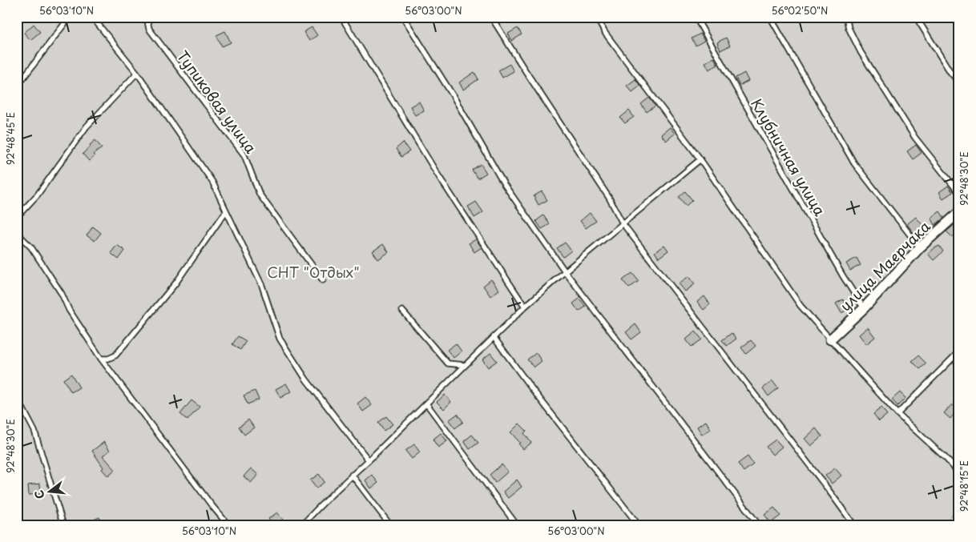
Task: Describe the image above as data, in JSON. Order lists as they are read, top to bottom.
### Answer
{
  "streets": {
    "street": ["улица Маерчака"],
    "lane": ["Тупиковая улица", "Клубничная улица"]
  },
  "crossings": [
    ["Клубничная улица", "улица Маерчака"]
  ],
  "parks": ["СНТ \"Отдых\""],
  "north": "left",
  "coordinates": [
    "56°03'10\"N",
    "56°03'00\"N",
    "56°02'50\"N",
    "92°48'45\"E",
    "92°48'30\"E",
    "92°48'15\"E"
  ]
}
